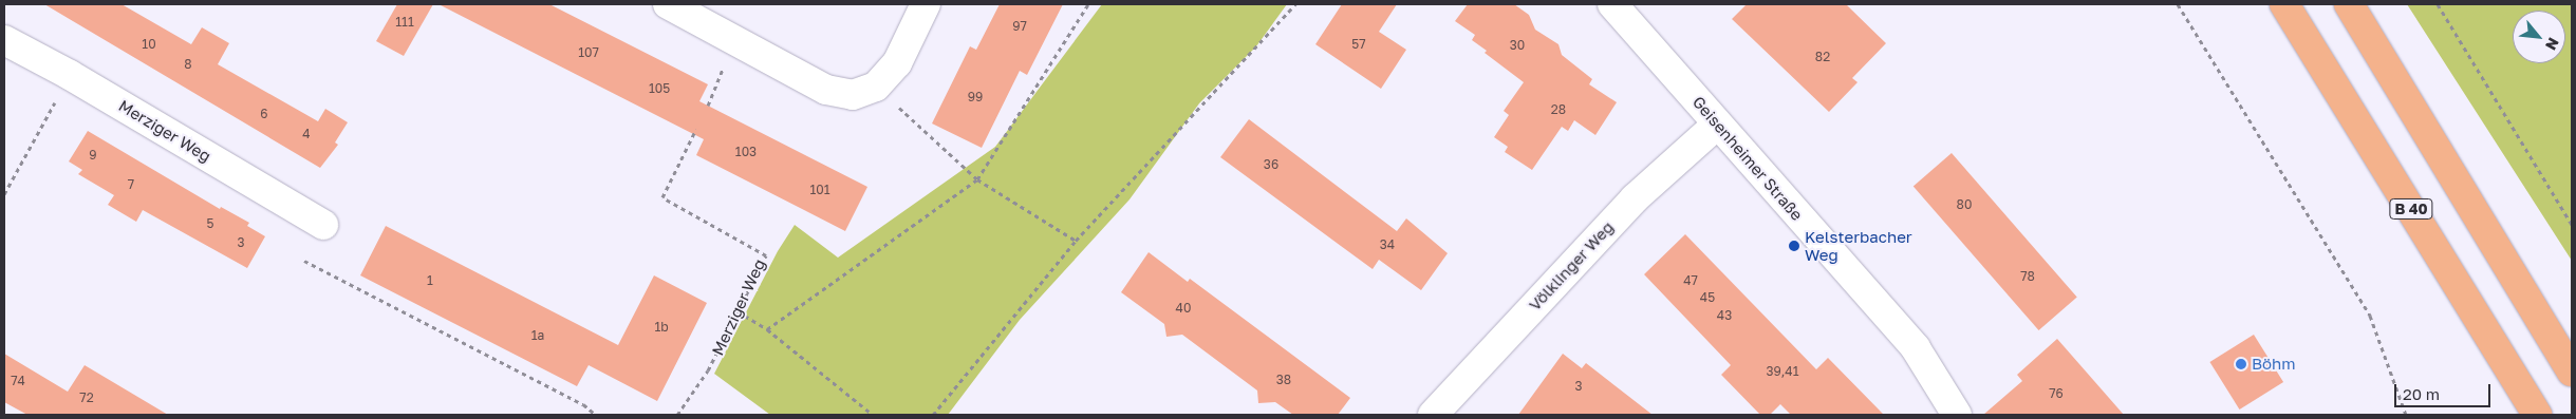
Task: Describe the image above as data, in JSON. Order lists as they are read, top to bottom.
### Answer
{
  "streets": {
    "highway": ["B 40"],
    "street": ["Merziger Weg", "Geisenheimer Straße", "Völklinger Weg"]
  },
  "crossings": [
    ["Geisenheimer Straße", "Völklinger Weg"]
  ],
  "places": ["Kelsterbacher Weg", "Böhm"],
  "house_numbers": [
    "111",
    "97",
    "10",
    "57",
    "30",
    "107",
    "82",
    "8",
    "105",
    "99",
    "28",
    "6",
    "4",
    "103",
    "9",
    "36",
    "7",
    "101",
    "80",
    "5",
    "3",
    "34",
    "78",
    "1",
    "47",
    "45",
    "40",
    "43",
    "1b",
    "1a",
    "39,41",
    "38",
    "74",
    "3",
    "76",
    "72"
  ],
  "scale_bar": "20 m",
  "north": "bottom right"
}
